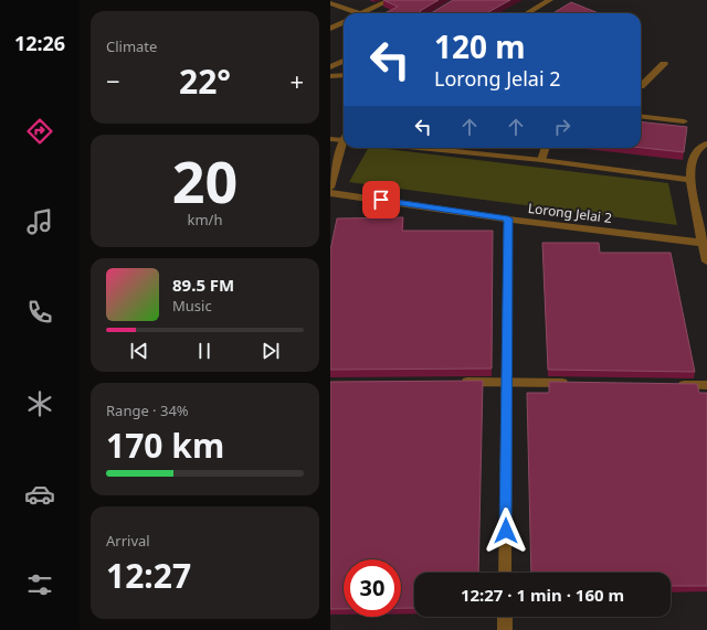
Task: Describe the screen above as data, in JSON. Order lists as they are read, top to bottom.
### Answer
{
  "streets": {
    "street": ["Lorong Jelai 2"]
  },
  "page": {
    "tabs": "12:26",
    "tile": [
      "Climate",
      ["20", "km/h"],
      ["Range · 34%", "170 km"],
      ["Arrival", "12:27"]
    ],
    "turn": ["120 m", "Lorong Jelai 2"],
    "heat": ["−", "22°", "+"],
    "song": ["89.5 FM", "Music"],
    "limit": "30",
    "trip": "12:27 · 1 min · 160 m"
  }
}
